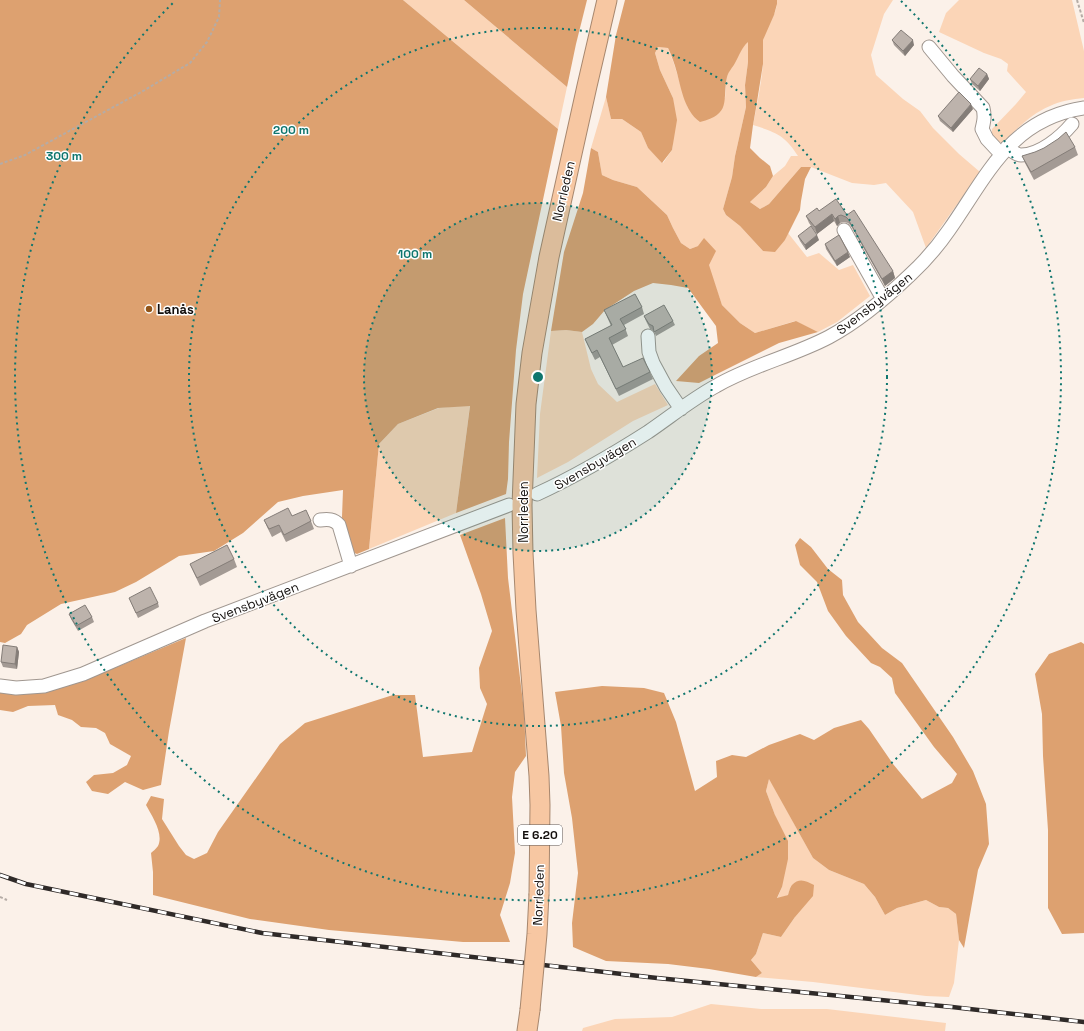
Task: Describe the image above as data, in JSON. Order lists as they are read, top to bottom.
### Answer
{
  "streets": {
    "highway": ["Norrleden", "E 6.20"],
    "street": ["Svensbyvägen"]
  },
  "places": ["Lanås"],
  "rings": ["200 m", "300 m", "100 m"]
}
